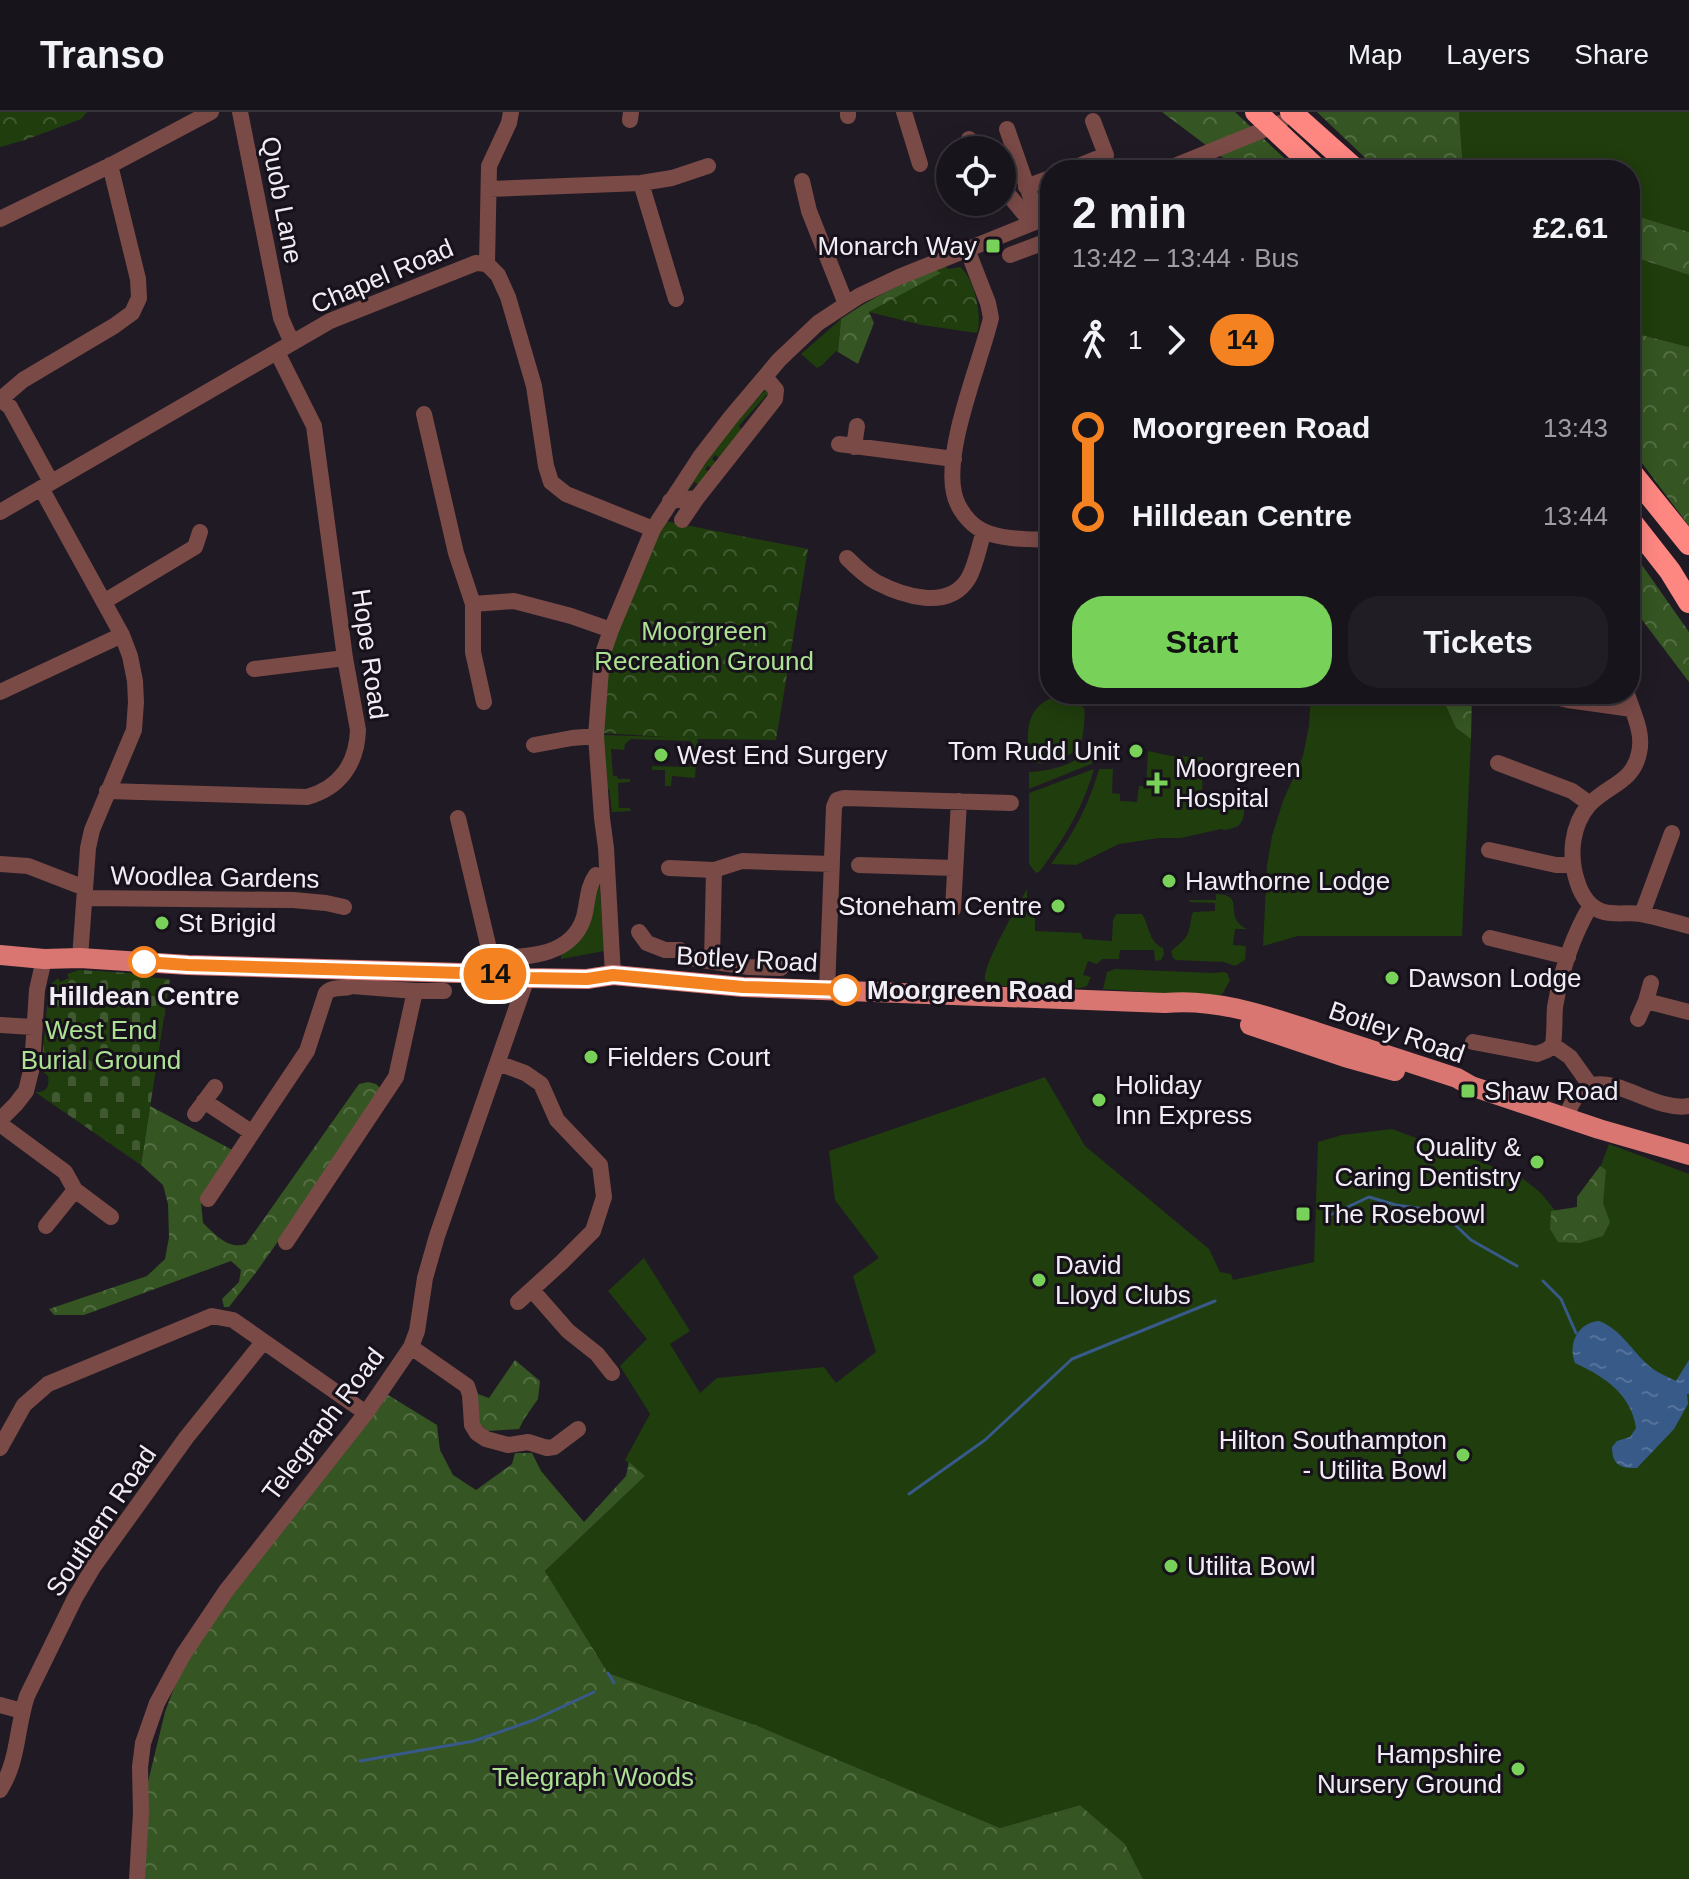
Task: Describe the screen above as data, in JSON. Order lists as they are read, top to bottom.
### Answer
{
  "streets": {
    "main road": ["Botley Road"],
    "street": [
      "Quob Lane",
      "Chapel Road",
      "Hope Road",
      "Woodlea Gardens",
      "Telegraph Road",
      "Southern Road"
    ]
  },
  "crossings": [
    ["Quob Lane", "Chapel Road"],
    ["Quob Lane", "Hope Road"],
    ["Chapel Road", "Hope Road"],
    ["Botley Road", "Telegraph Road"]
  ],
  "parks": ["Moorgreen Recreation Ground", "West End Burial Ground", "Telegraph Woods"],
  "places": {
    "transit": ["Monarch Way", "Shaw Road", "The Rosebowl"],
    "other": [
      "Tom Rudd Unit",
      "West End Surgery",
      "Hawthorne Lodge",
      "Stoneham Centre",
      "St Brigid",
      "Hilldean Centre",
      "Dawson Lodge",
      "Moorgreen Road",
      "Fielders Court",
      "Holiday Inn Express",
      "Quality & Caring Dentistry",
      "David Lloyd Clubs",
      "Hilton Southampton - Utilita Bowl",
      "Utilita Bowl",
      "Hampshire Nursery Ground"
    ],
    "health": ["Moorgreen Hospital"]
  },
  "lines": ["bus line 14"],
  "page": {
    "header": "Transo",
    "nav": ["Map", "Layers", "Share"],
    "on_map": "14",
    "heading": ["2 min", "13:42 – 13:44 · Bus", "£2.61"],
    "legs": ["1", "14"],
    "list": [
      {
        "name": "Moorgreen Road",
        "value": "13:43"
      },
      {
        "name": "Hilldean Centre",
        "value": "13:44"
      }
    ],
    "buttons": ["Start", "Tickets"]
  }
}
